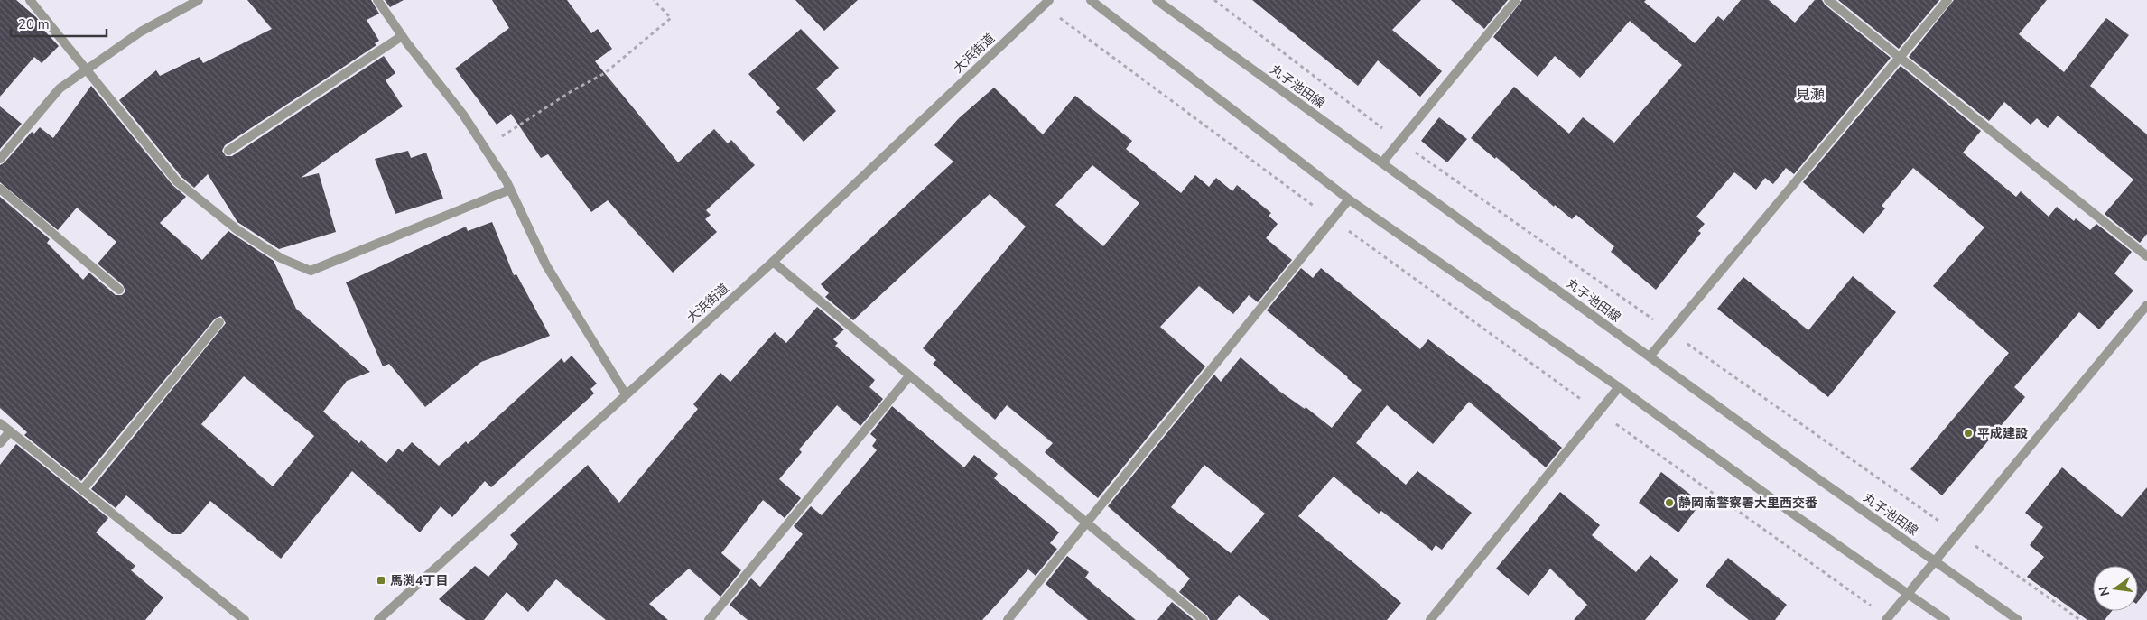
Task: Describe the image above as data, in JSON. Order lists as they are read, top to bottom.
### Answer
{
  "streets": {
    "street": ["大浜街道", "丸子池田線"]
  },
  "districts": ["見瀬"],
  "places": {
    "other": ["平成建設", "静岡南警察署大里西交番"],
    "transit": ["馬渕4丁目"]
  },
  "scale_bar": "20 m",
  "north": "left"
}
